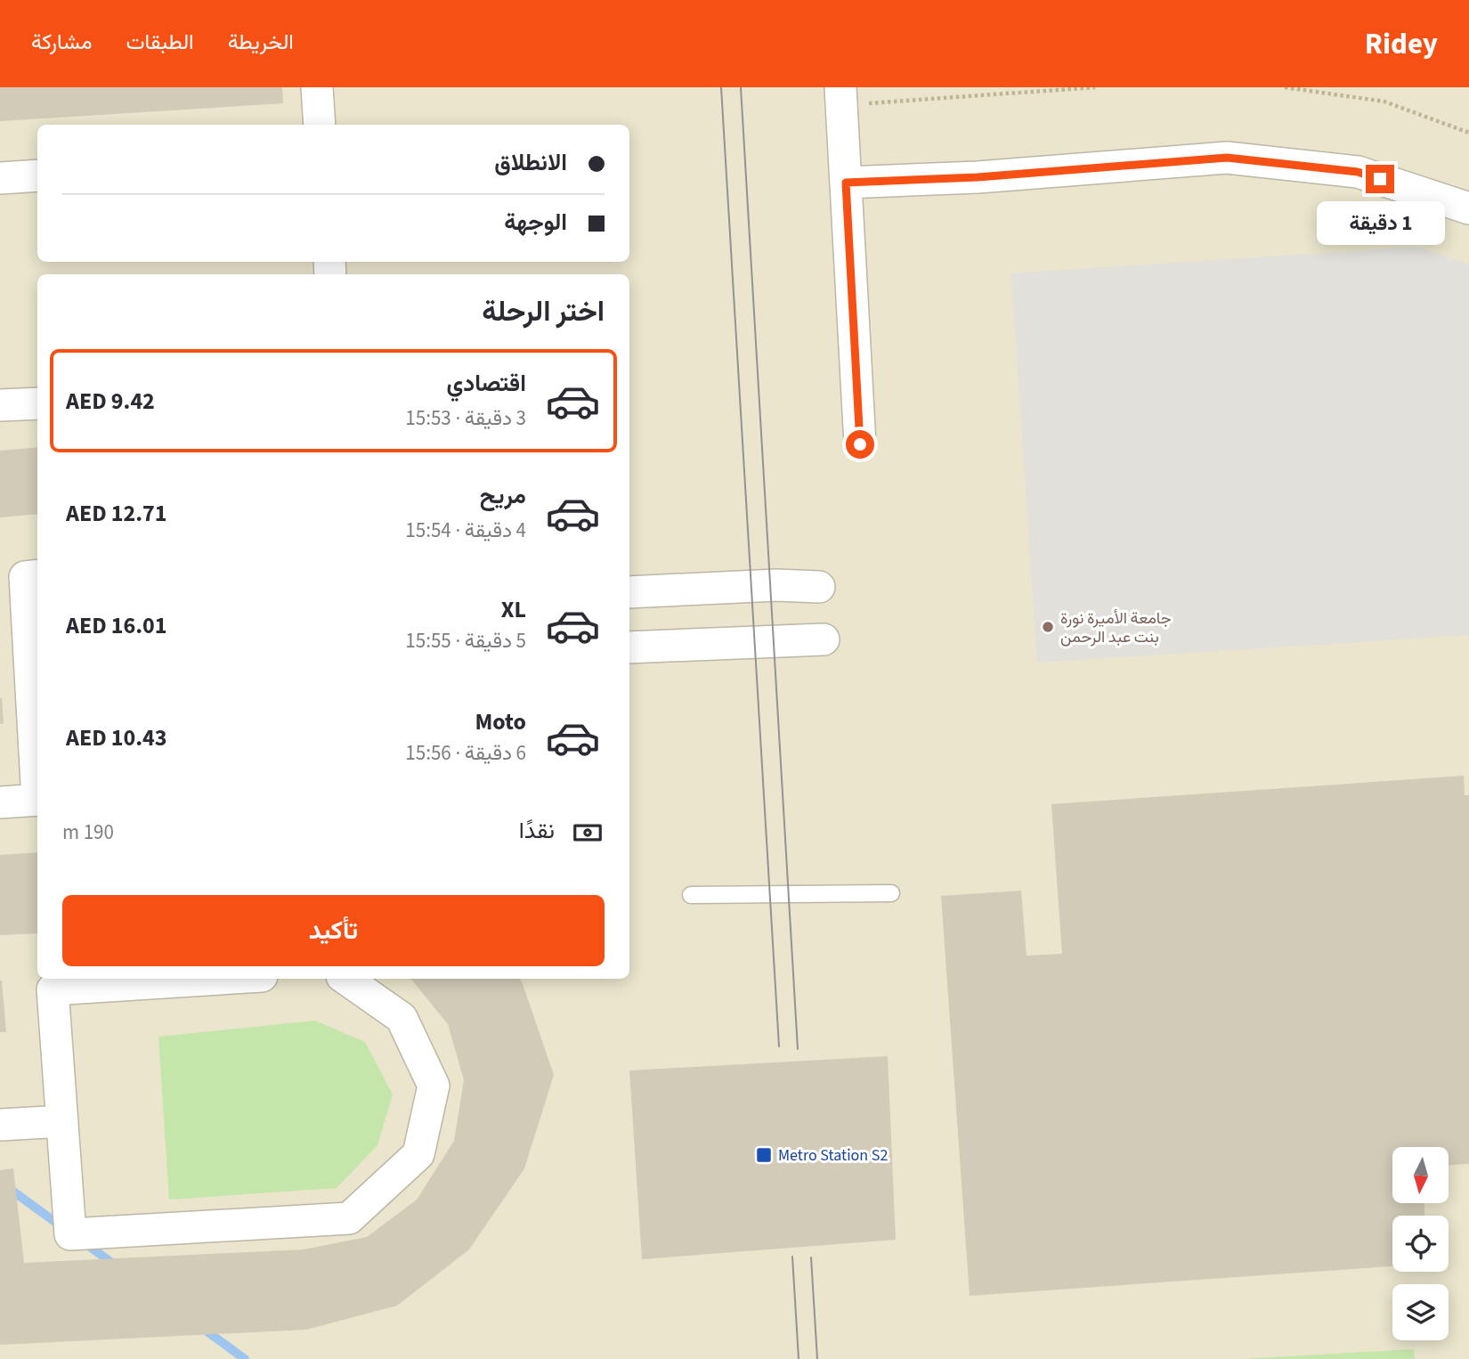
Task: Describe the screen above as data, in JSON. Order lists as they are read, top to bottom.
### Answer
{
  "places": {
    "other": ["جامعة الأميرة نورة بنت عبد الرحمن"],
    "transit": ["Metro Station S2"]
  },
  "north": "bottom",
  "page": {
    "header": "Ridey",
    "nav": ["الخريطة", "الطبقات", "مشاركة"],
    "banner": ["الانطلاق", "الوجهة"],
    "bubble": "1 دقيقة",
    "heading": "اختر الرحلة",
    "list": [
      {
        "name": "اقتصادي",
        "note": "3 دقيقة · 15:53",
        "value": "AED 9.42"
      },
      {
        "name": "مريح",
        "note": "4 دقيقة · 15:54",
        "value": "AED 12.71"
      },
      {
        "name": "XL",
        "note": "5 دقيقة · 15:55",
        "value": "AED 16.01"
      },
      {
        "name": "Moto",
        "note": "6 دقيقة · 15:56",
        "value": "AED 10.43"
      }
    ],
    "pay": ["نقدًا", "190 m"],
    "buttons": "تأكيد"
  }
}
